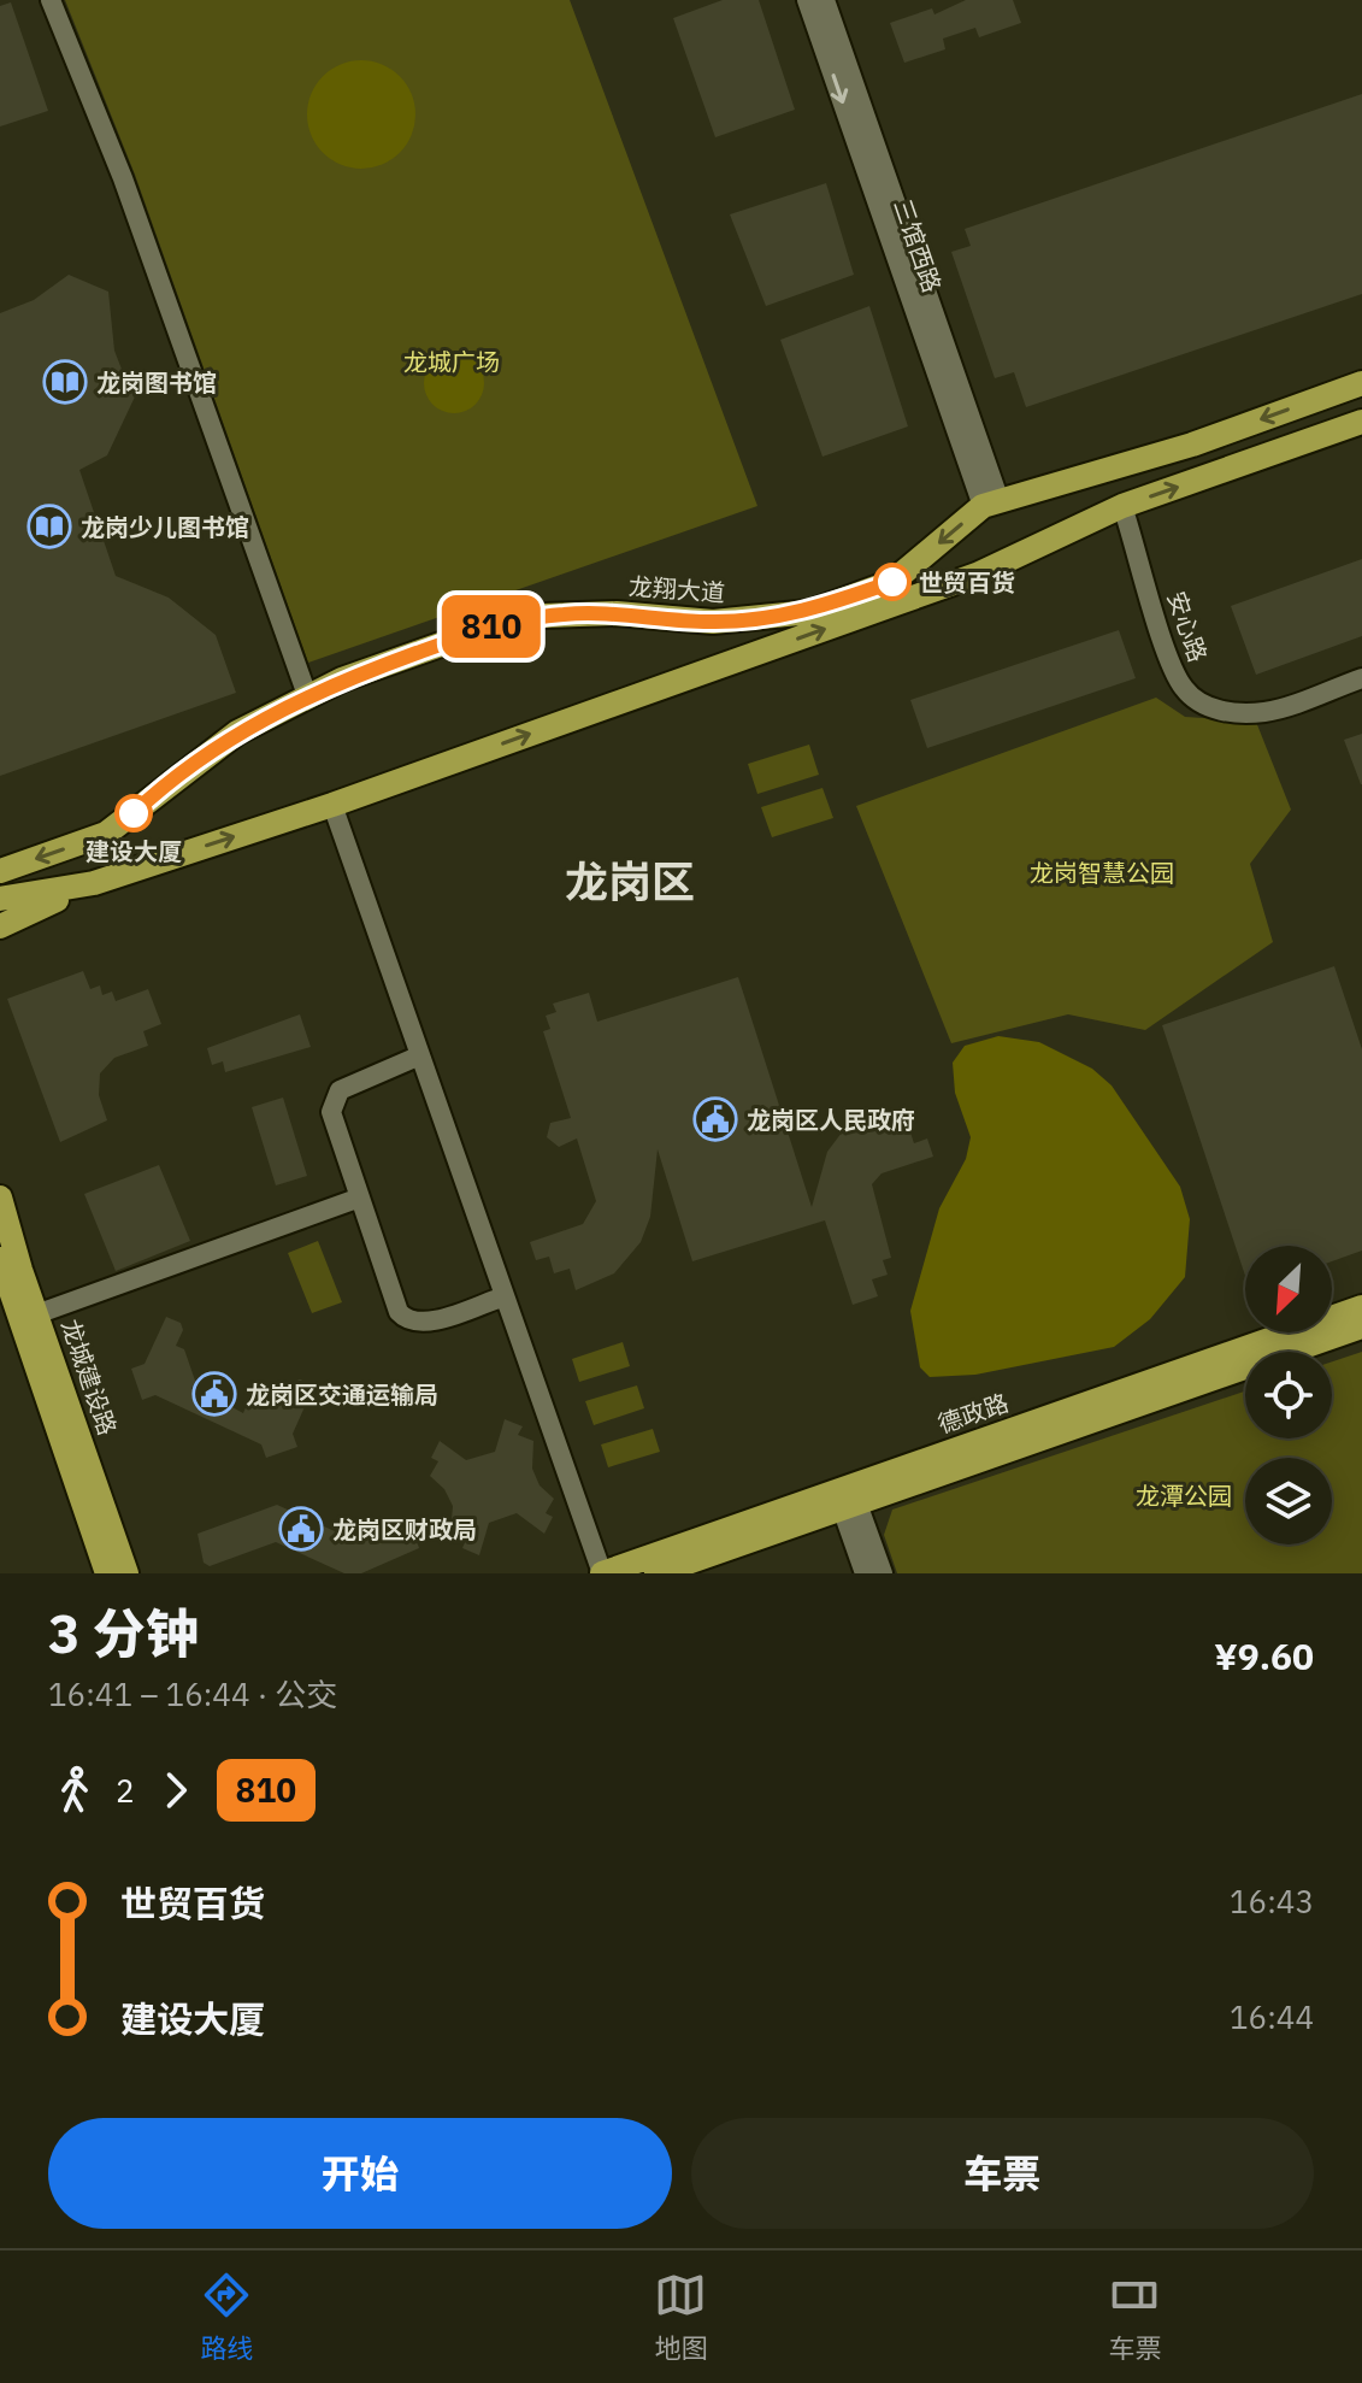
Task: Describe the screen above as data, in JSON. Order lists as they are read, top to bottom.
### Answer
{
  "streets": {
    "main road": ["龙翔大道", "龙城建设路", "德政路"],
    "street": ["三馆西路", "安心路"]
  },
  "crossings": [
    ["三馆西路", "龙翔大道"]
  ],
  "districts": ["龙岗区"],
  "parks": ["龙城广场", "龙岗智慧公园", "龙潭公园"],
  "places": {
    "library": ["龙岗图书馆", "龙岗少儿图书馆"],
    "other": ["世贸百货", "建设大厦"],
    "public building": ["龙岗区人民政府", "龙岗区交通运输局", "龙岗区财政局"]
  },
  "lines": ["bus line 810"],
  "north": "bottom left",
  "page": {
    "on_map": "810",
    "heading": ["3 分钟", "16:41 – 16:44 · 公交", "¥9.60"],
    "legs": ["2", "810"],
    "list": [
      {
        "name": "世贸百货",
        "value": "16:43"
      },
      {
        "name": "建设大厦",
        "value": "16:44"
      }
    ],
    "buttons": ["开始", "车票"],
    "tabs": ["路线", "地图", "车票"]
  }
}
